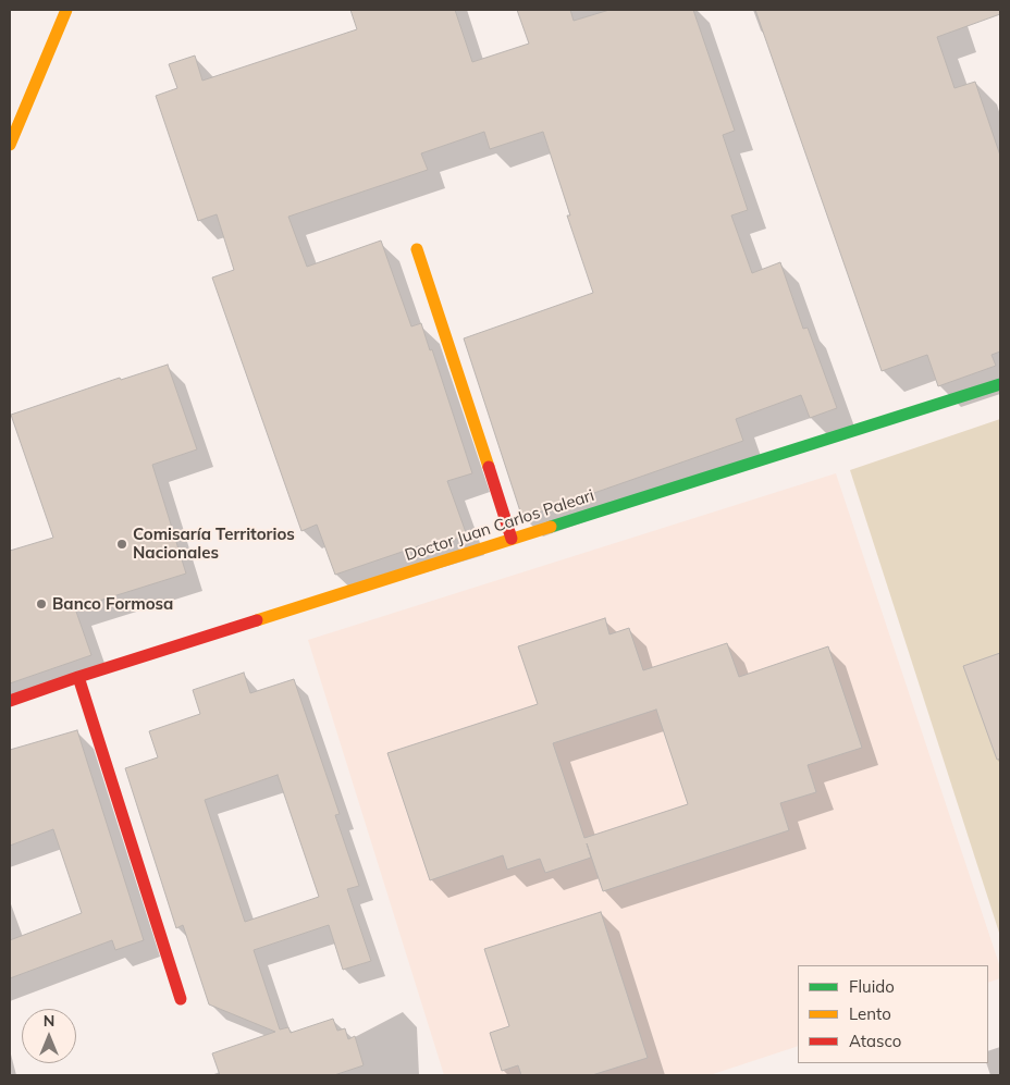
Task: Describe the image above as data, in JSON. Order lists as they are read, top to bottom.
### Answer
{
  "streets": {
    "street": ["Doctor Juan Carlos Paleari"]
  },
  "places": ["Comisaría Territorios Nacionales", "Banco Formosa"],
  "legend": ["Fluido", "Lento", "Atasco"],
  "north": "top"
}
